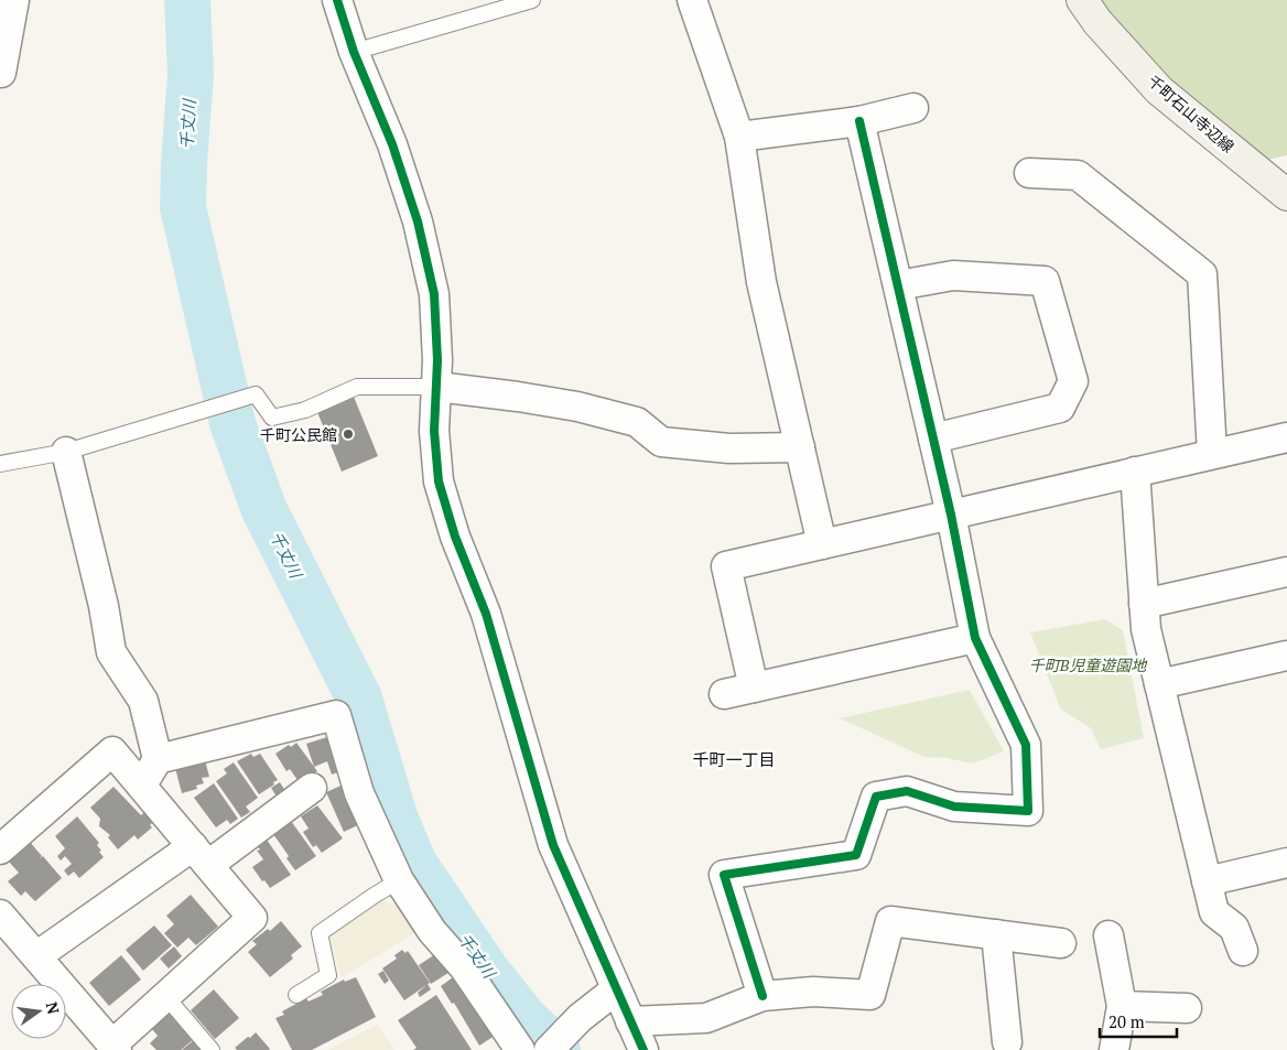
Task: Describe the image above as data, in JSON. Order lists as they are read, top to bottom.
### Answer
{
  "streets": {
    "main road": ["千町石山寺辺線"]
  },
  "districts": ["千町一丁目"],
  "water": ["千丈川"],
  "parks": ["千町B児童遊園地"],
  "places": ["千町公民館"],
  "scale_bar": "20 m",
  "north": "right"
}
